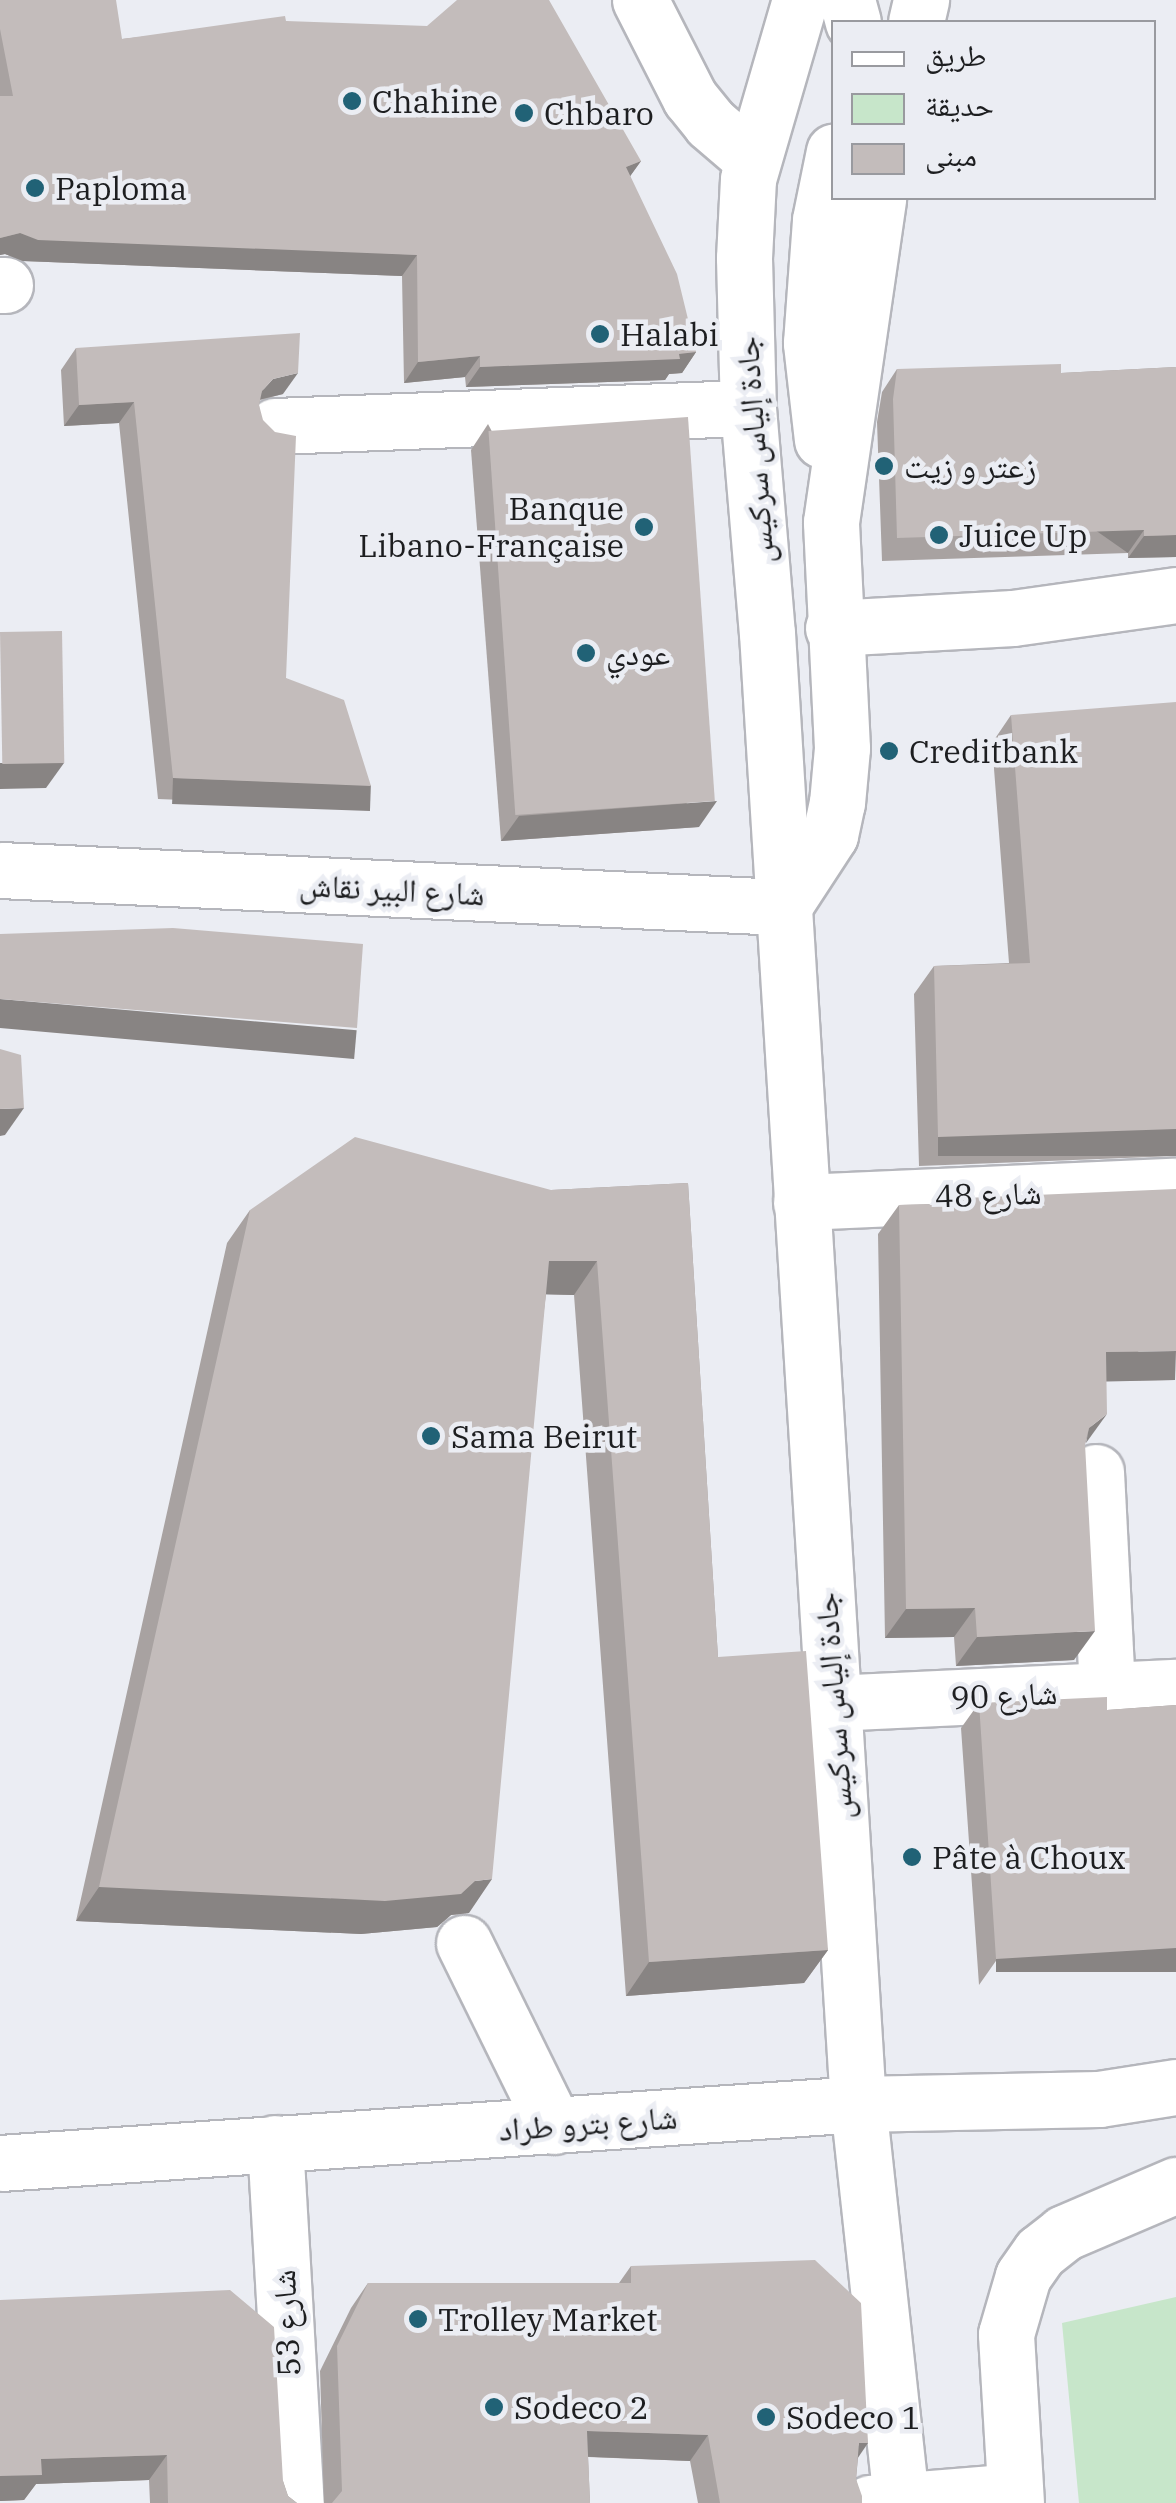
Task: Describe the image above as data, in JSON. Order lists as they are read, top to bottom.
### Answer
{
  "streets": {
    "street": [
      "جادة إلياس سركيس",
      "شارع البير نقاش",
      "شارع 48",
      "شارع 90",
      "شارع بترو طراد",
      "شارع 53"
    ]
  },
  "crossings": [
    ["جادة إلياس سركيس", "شارع البير نقاش"],
    ["جادة إلياس سركيس", "شارع 48"],
    ["جادة إلياس سركيس", "شارع 90"],
    ["جادة إلياس سركيس", "شارع بترو طراد"],
    ["شارع بترو طراد", "شارع 53"]
  ],
  "places": [
    "Chahine",
    "Chbaro",
    "Paploma",
    "Halabi",
    "زعتر و زيت",
    "Banque Libano-Française",
    "Juice Up",
    "عودي",
    "Creditbank",
    "Sama Beirut",
    "Pâte à Choux",
    "Trolley Market",
    "Sodeco 2",
    "Sodeco 1"
  ],
  "legend": ["طريق", "حديقة", "مبنى"]
}
